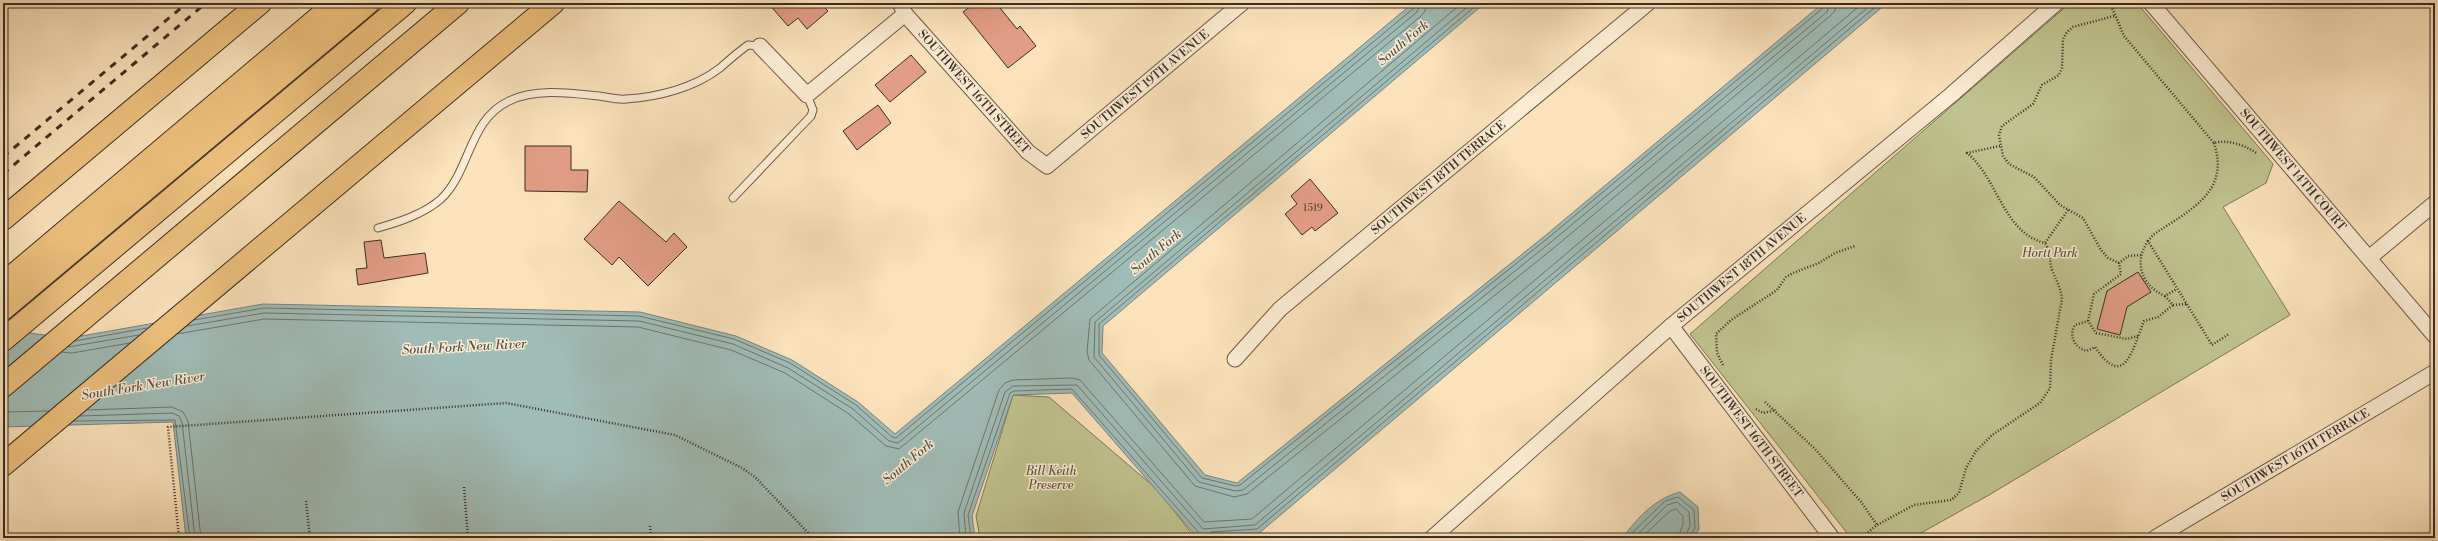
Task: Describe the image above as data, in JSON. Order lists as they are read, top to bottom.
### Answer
{
  "streets": {
    "street": [
      "SOUTHWEST 19TH AVENUE",
      "SOUTHWEST 16TH STREET",
      "SOUTHWEST 14TH COURT",
      "SOUTHWEST 18TH TERRACE",
      "SOUTHWEST 18TH AVENUE",
      "SOUTHWEST 16TH TERRACE"
    ]
  },
  "crossings": [
    ["SOUTHWEST 19TH AVENUE", "SOUTHWEST 16TH STREET"],
    ["SOUTHWEST 16TH STREET", "SOUTHWEST 18TH AVENUE"]
  ],
  "water": ["South Fork", "South Fork New River"],
  "parks": ["Hortt Park", "Bill Keith Preserve"],
  "house_numbers": ["1519"]
}
